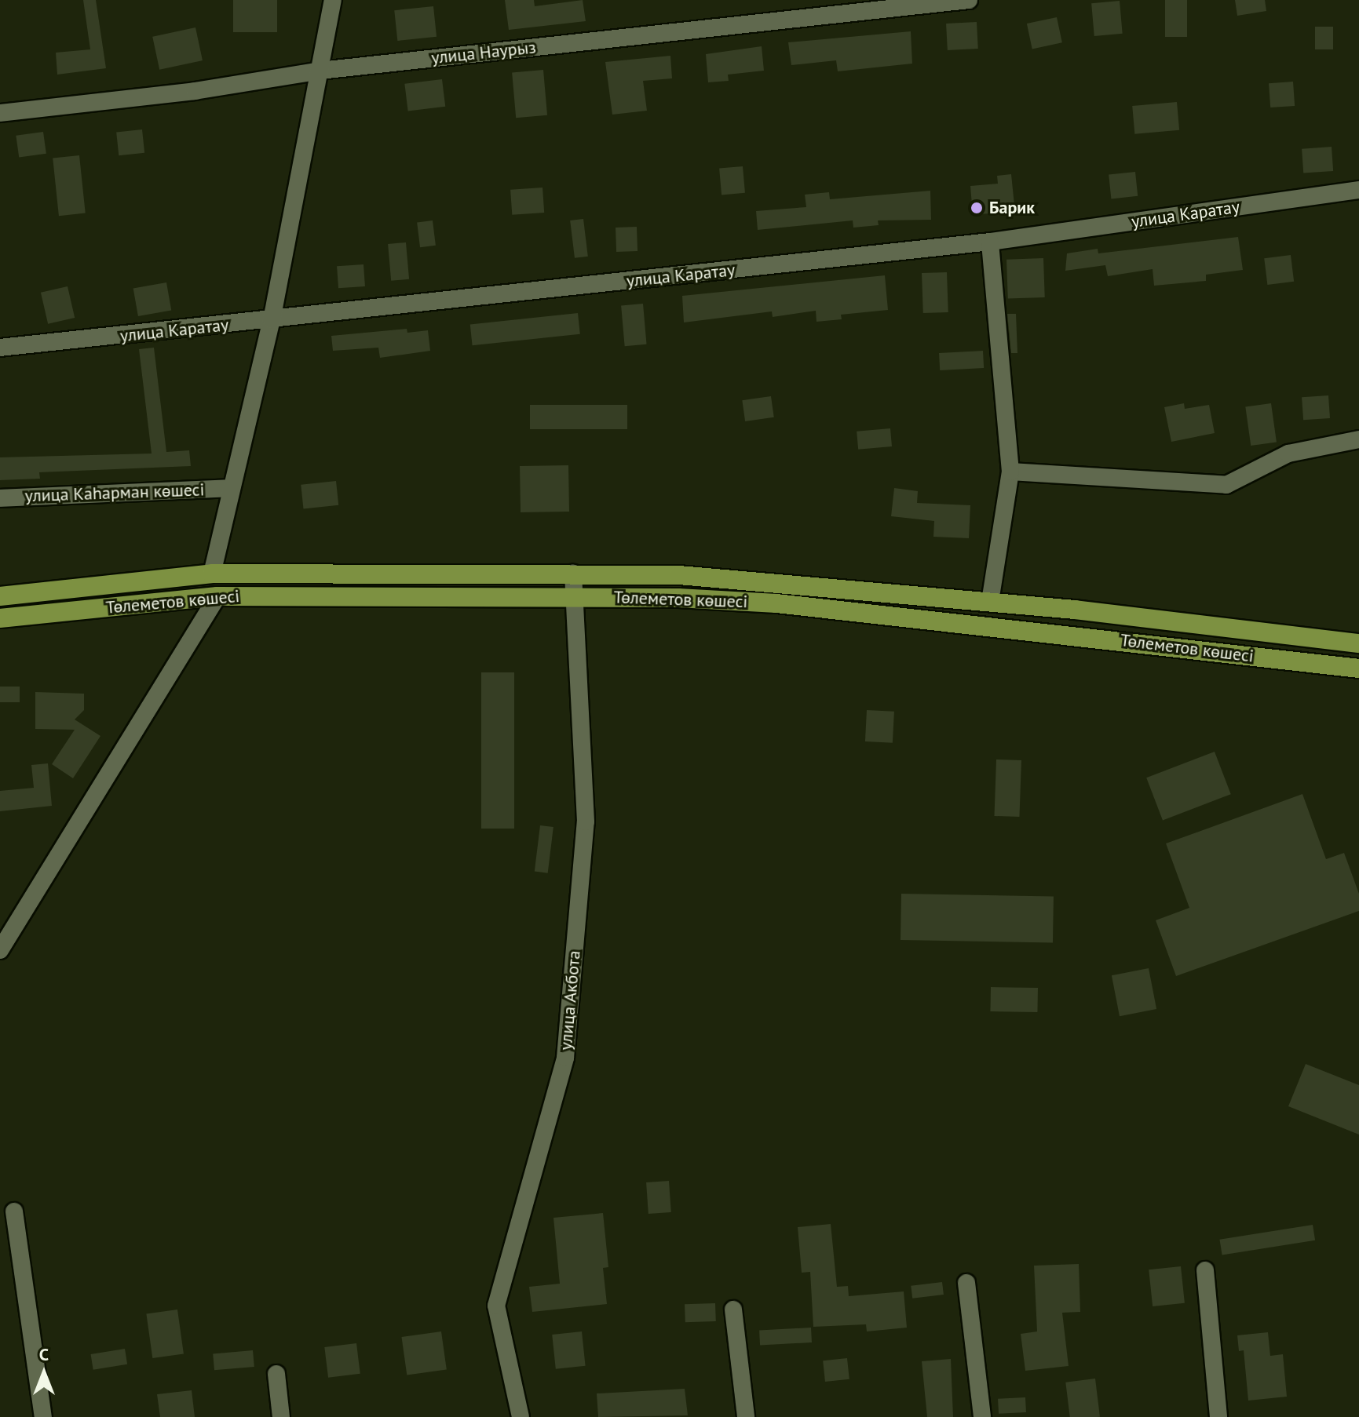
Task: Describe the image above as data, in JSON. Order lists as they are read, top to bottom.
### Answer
{
  "streets": {
    "main road": ["Төлеметов көшесі"],
    "street": [
      "улица Наурыз",
      "улица Каратау",
      "улица Каһарман көшесі",
      "улица Акбота"
    ]
  },
  "crossings": [
    ["Төлеметов көшесі", "улица Акбота"]
  ],
  "places": ["Барик"],
  "north": "top"
}
